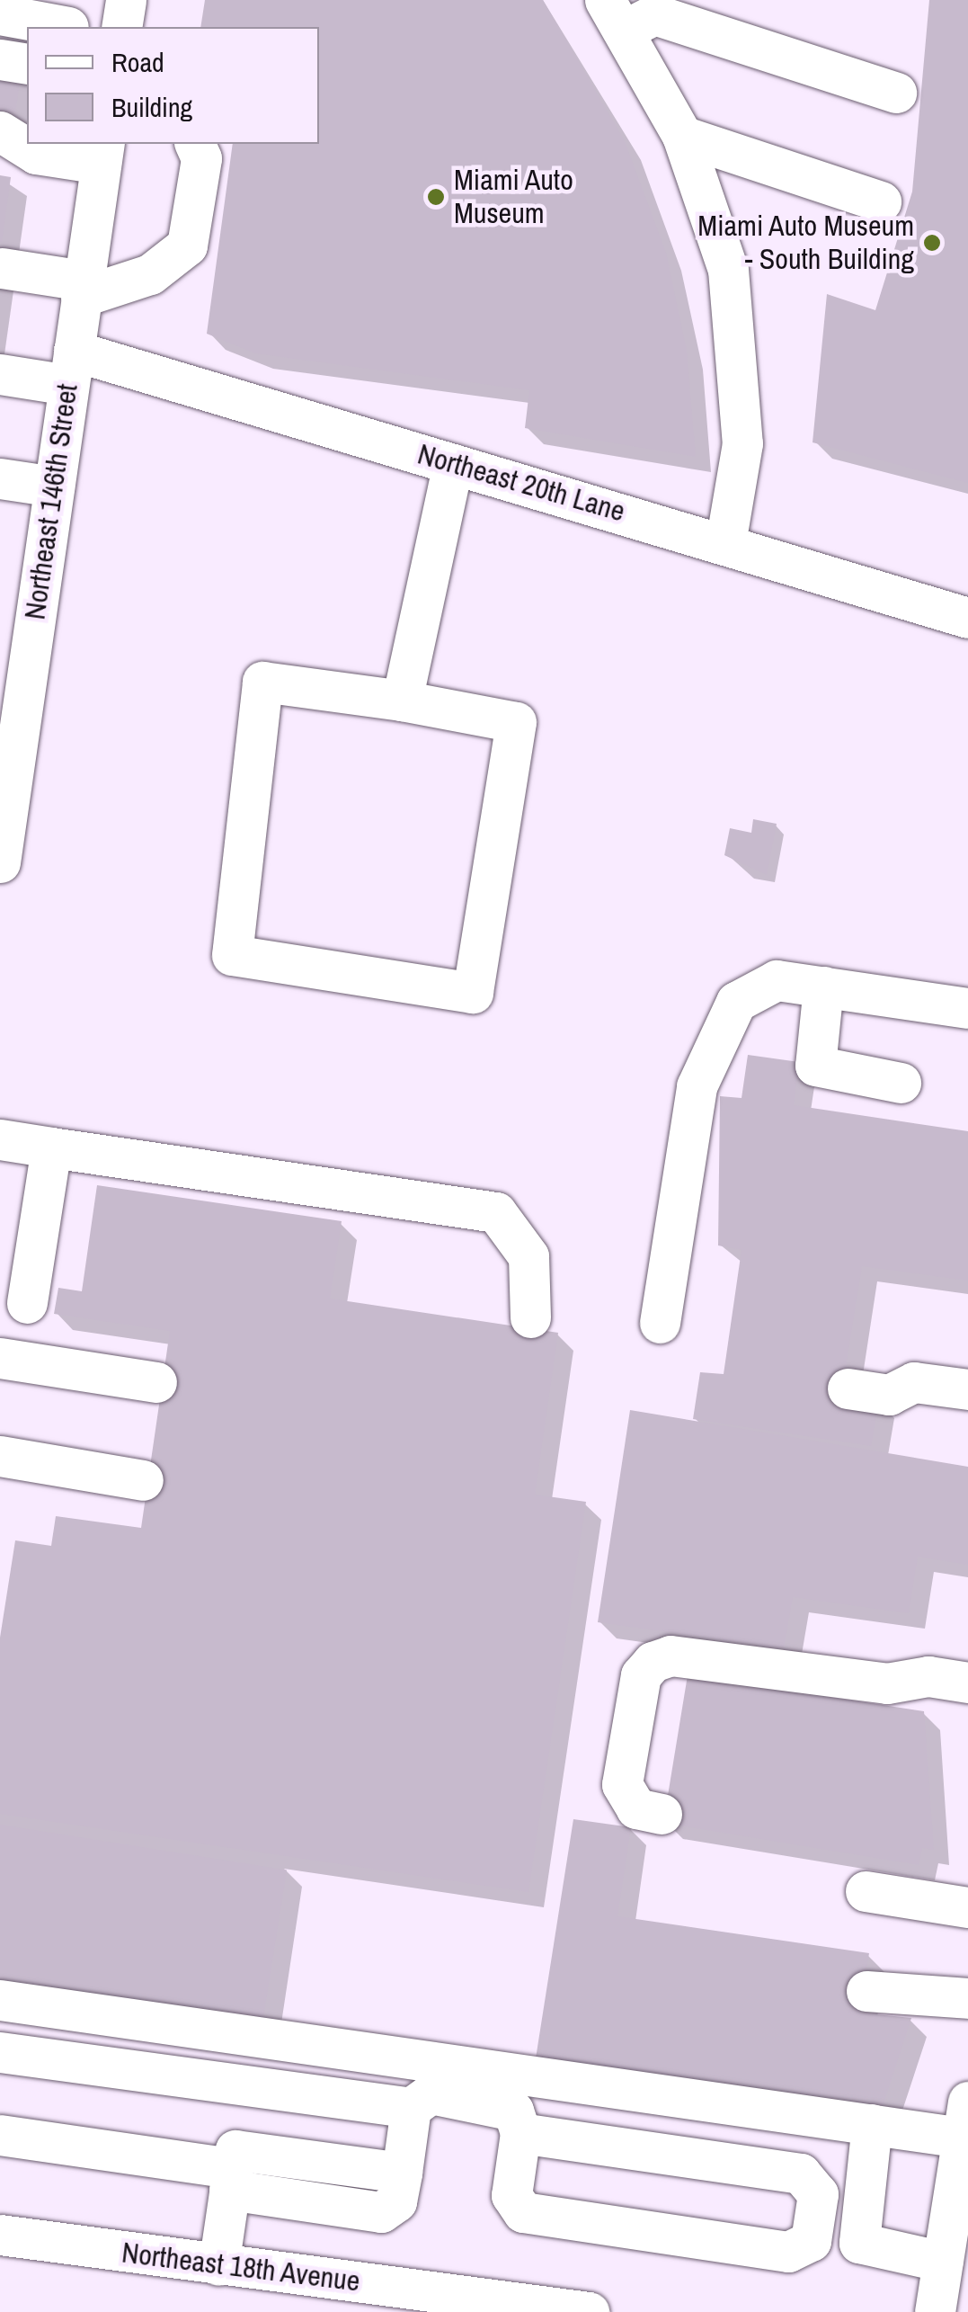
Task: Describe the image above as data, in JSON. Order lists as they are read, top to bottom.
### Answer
{
  "streets": {
    "street": ["Northeast 20th Lane", "Northeast 146th Street", "Northeast 18th Avenue"]
  },
  "crossings": [
    ["Northeast 20th Lane", "Northeast 146th Street"]
  ],
  "places": ["Miami Auto Museum", "Miami Auto Museum - South Building"],
  "legend": ["Road", "Building"]
}
